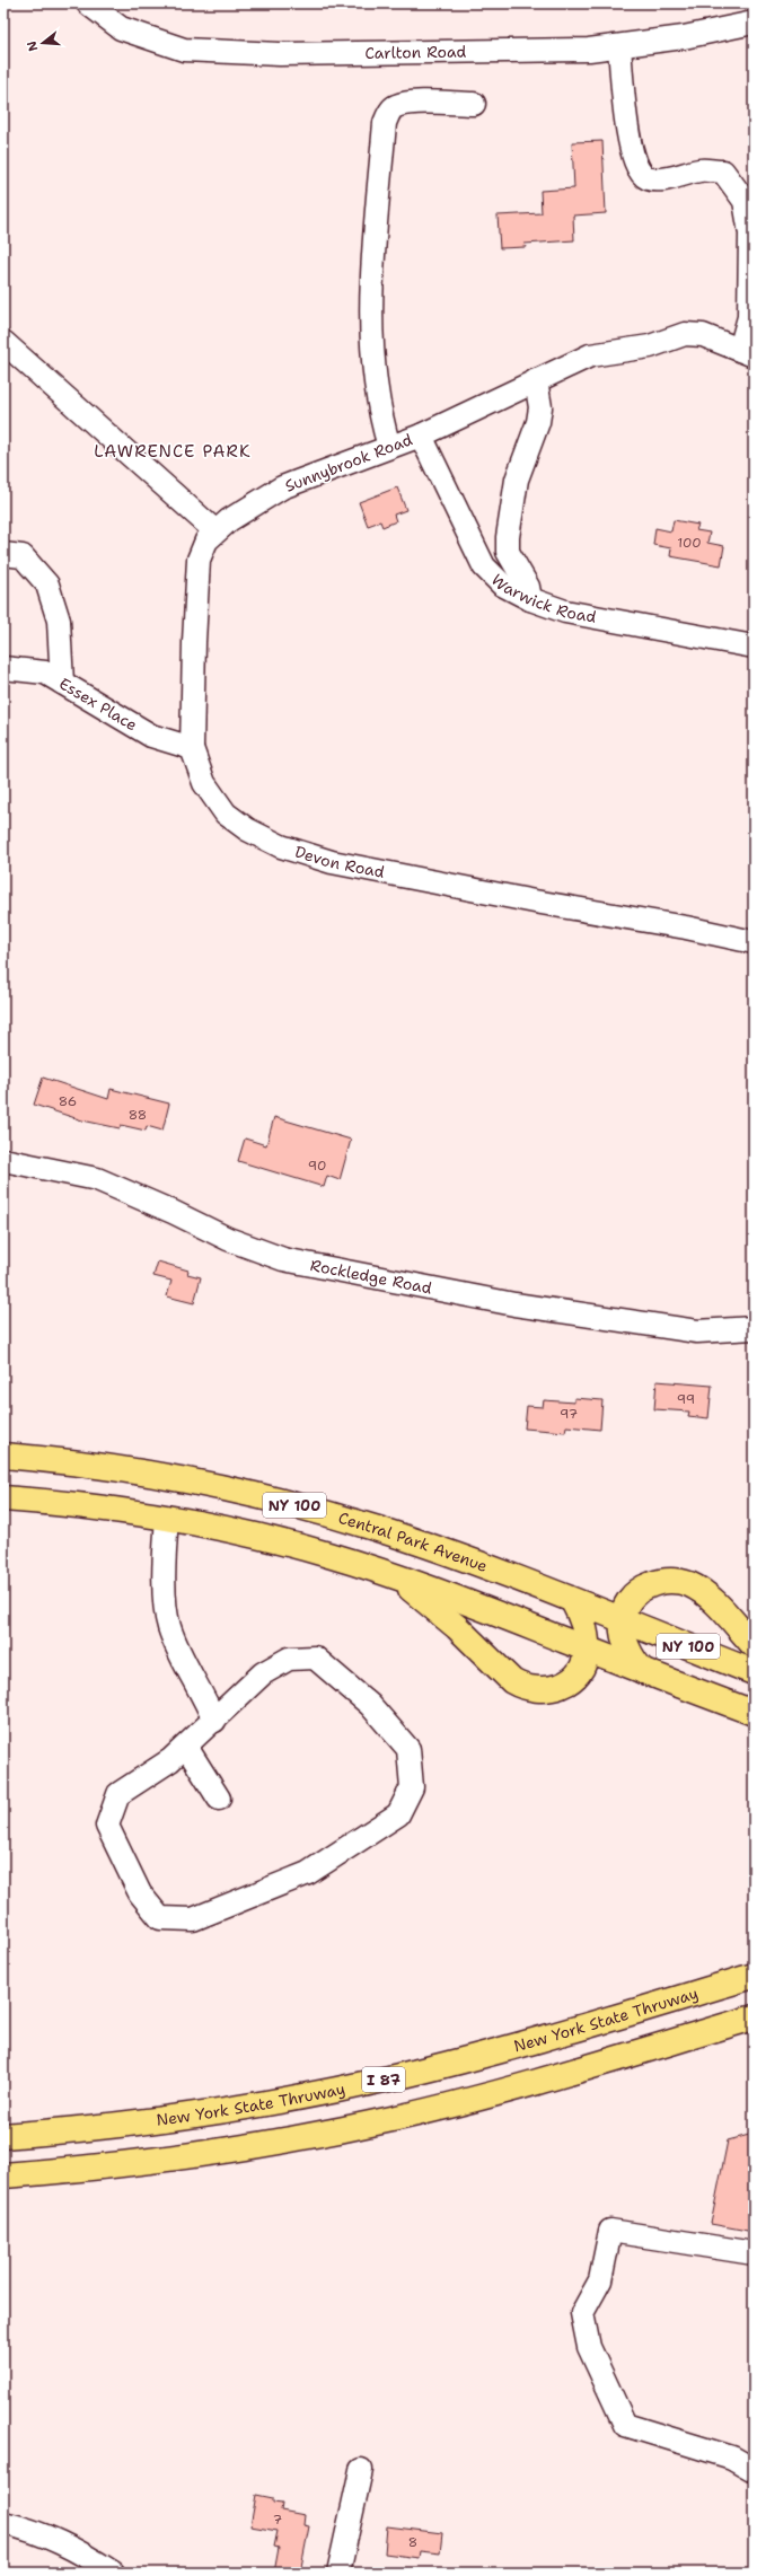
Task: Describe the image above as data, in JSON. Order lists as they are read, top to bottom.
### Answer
{
  "streets": {
    "main road": [
      "NY 100",
      "Central Park Avenue",
      "New York State Thruway",
      "I 87"
    ],
    "street": [
      "Carlton Road",
      "Sunnybrook Road",
      "Warwick Road",
      "Essex Place",
      "Devon Road",
      "Rockledge Road"
    ]
  },
  "crossings": [
    ["Sunnybrook Road", "Warwick Road"],
    ["Sunnybrook Road", "Devon Road"],
    ["Essex Place", "Devon Road"]
  ],
  "districts": ["LAWRENCE PARK"],
  "house_numbers": [
    "100",
    "86",
    "88",
    "90",
    "99",
    "97",
    "7",
    "8"
  ],
  "north": "left"
}
